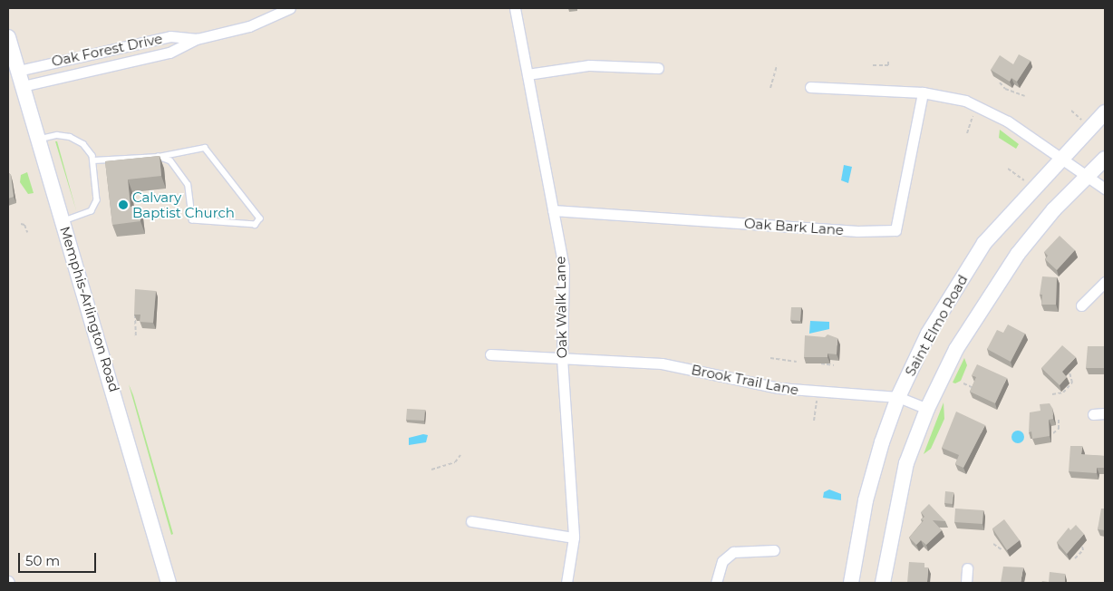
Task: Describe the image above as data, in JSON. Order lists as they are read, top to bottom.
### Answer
{
  "streets": {
    "main road": ["Memphis-Arlington Road", "Saint Elmo Road"],
    "street": [
      "Oak Forest Drive",
      "Oak Bark Lane",
      "Oak Walk Lane",
      "Brook Trail Lane"
    ]
  },
  "crossings": [
    ["Oak Forest Drive", "Memphis-Arlington Road"],
    ["Oak Bark Lane", "Oak Walk Lane"],
    ["Oak Walk Lane", "Brook Trail Lane"],
    ["Saint Elmo Road", "Brook Trail Lane"]
  ],
  "places": ["Calvary Baptist Church"],
  "scale_bar": "50 m"
}
